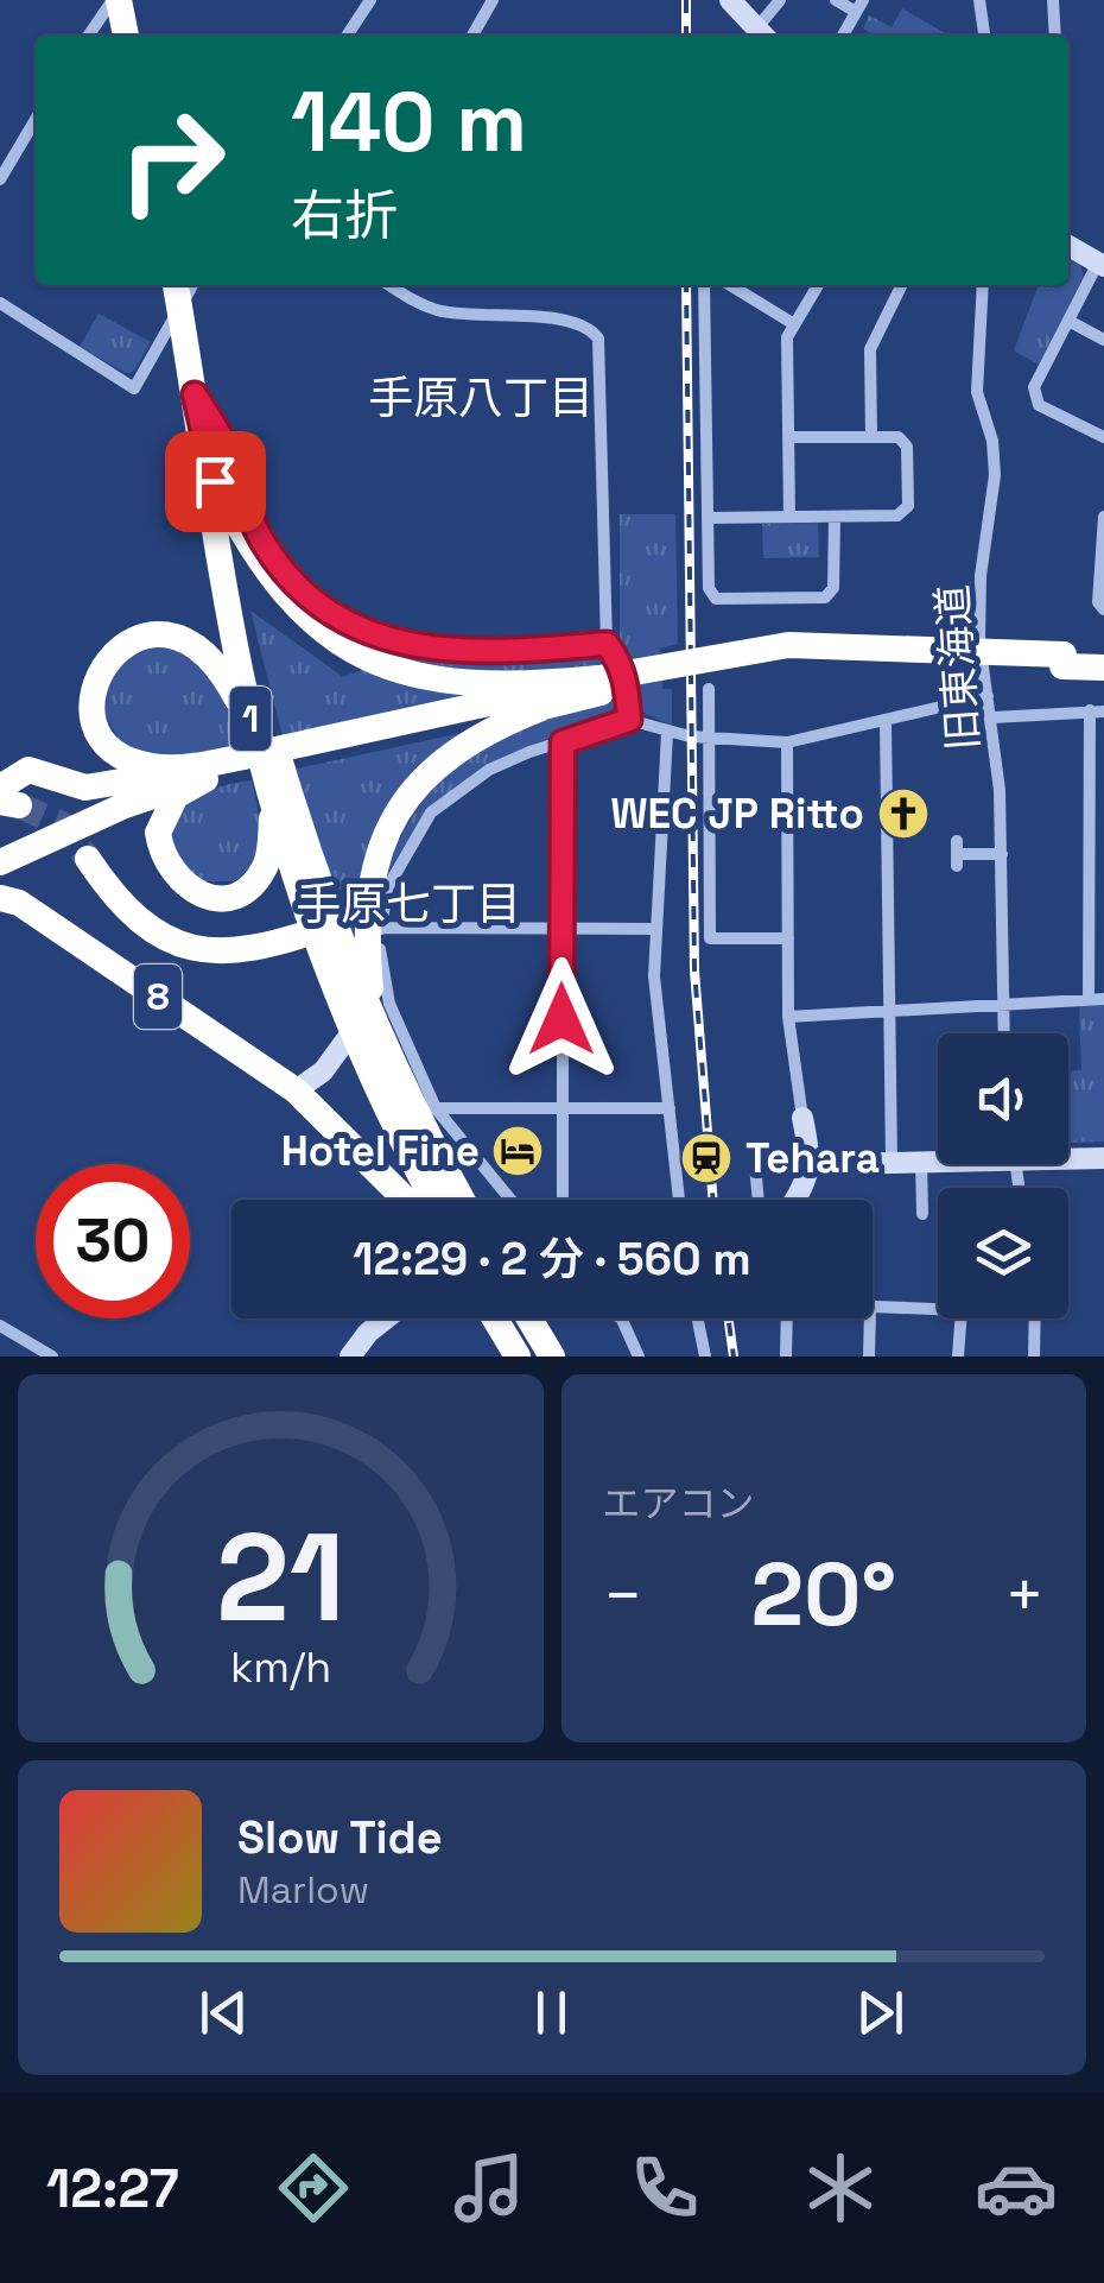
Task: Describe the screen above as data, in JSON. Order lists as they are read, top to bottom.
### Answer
{
  "streets": {
    "highway": ["1", "8"],
    "street": ["旧東海道"]
  },
  "crossings": [
    ["1", "8"]
  ],
  "districts": ["手原八丁目", "手原七丁目"],
  "places": {
    "church": ["WEC JP Ritto"],
    "hotel": ["Hotel Fine"],
    "station": ["Tehara"]
  },
  "page": {
    "turn": ["140 m", "右折"],
    "limit": "30",
    "trip": "12:29 · 2 分 · 560 m",
    "tile": "エアコン",
    "heat": ["−", "20°", "+"],
    "song": ["Slow Tide", "Marlow"],
    "tabs": "12:27",
    "gauge": ["21", "km/h"]
  }
}
